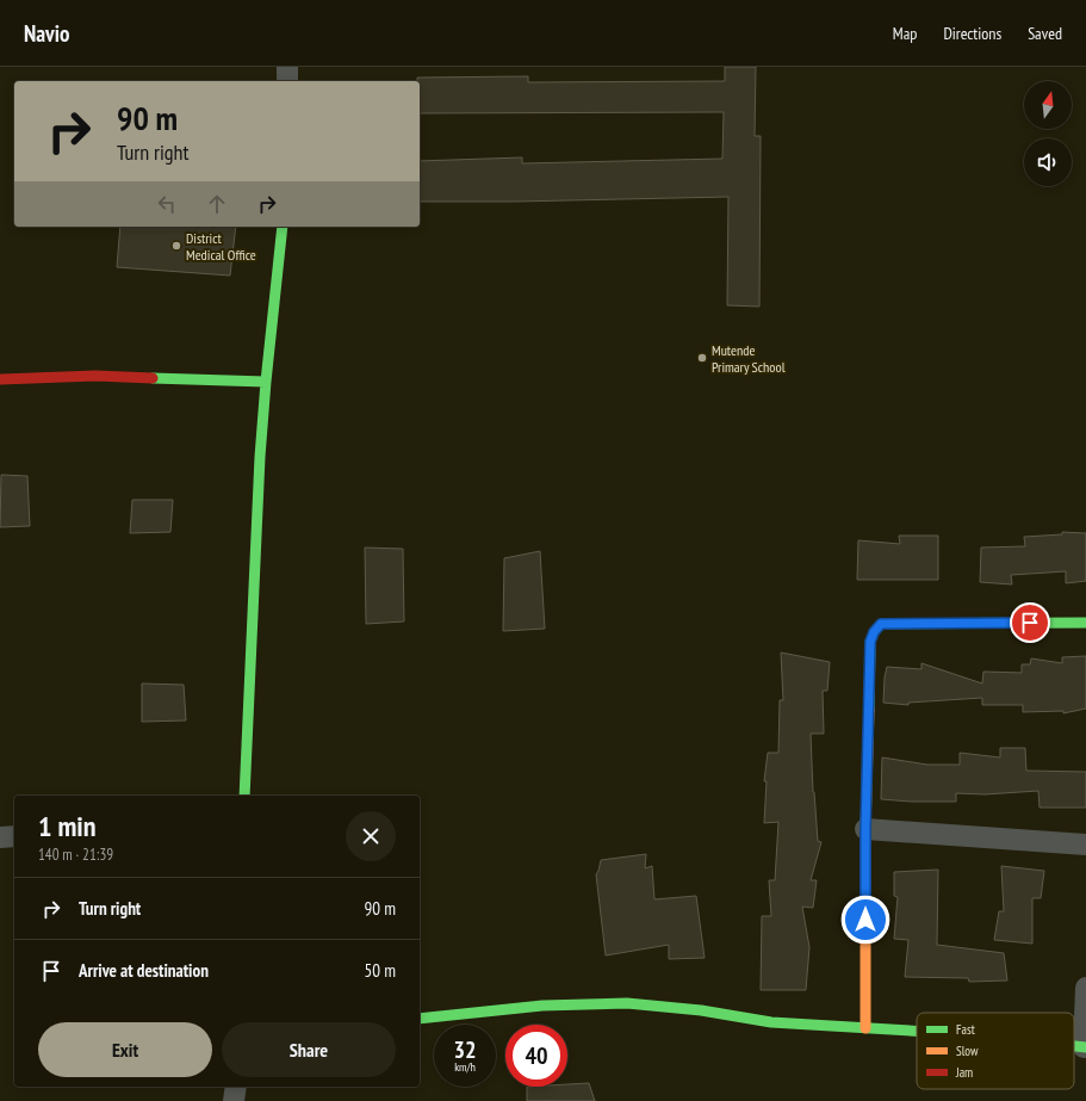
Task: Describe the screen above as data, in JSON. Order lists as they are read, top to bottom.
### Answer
{
  "places": ["District Medical Office", "Mutende Primary School"],
  "legend": ["Fast", "Slow", "Jam"],
  "north": "top",
  "page": {
    "header": "Navio",
    "nav": ["Map", "Directions", "Saved"],
    "turn": ["90 m", "Turn right"],
    "heading": ["1 min", "140 m · 21:39"],
    "list": [
      {
        "name": "Turn right",
        "value": "90 m"
      },
      {
        "name": "Arrive at destination",
        "value": "50 m"
      }
    ],
    "buttons": ["Exit", "Share"],
    "speed": "32 km/h",
    "limit": "40"
  }
}
